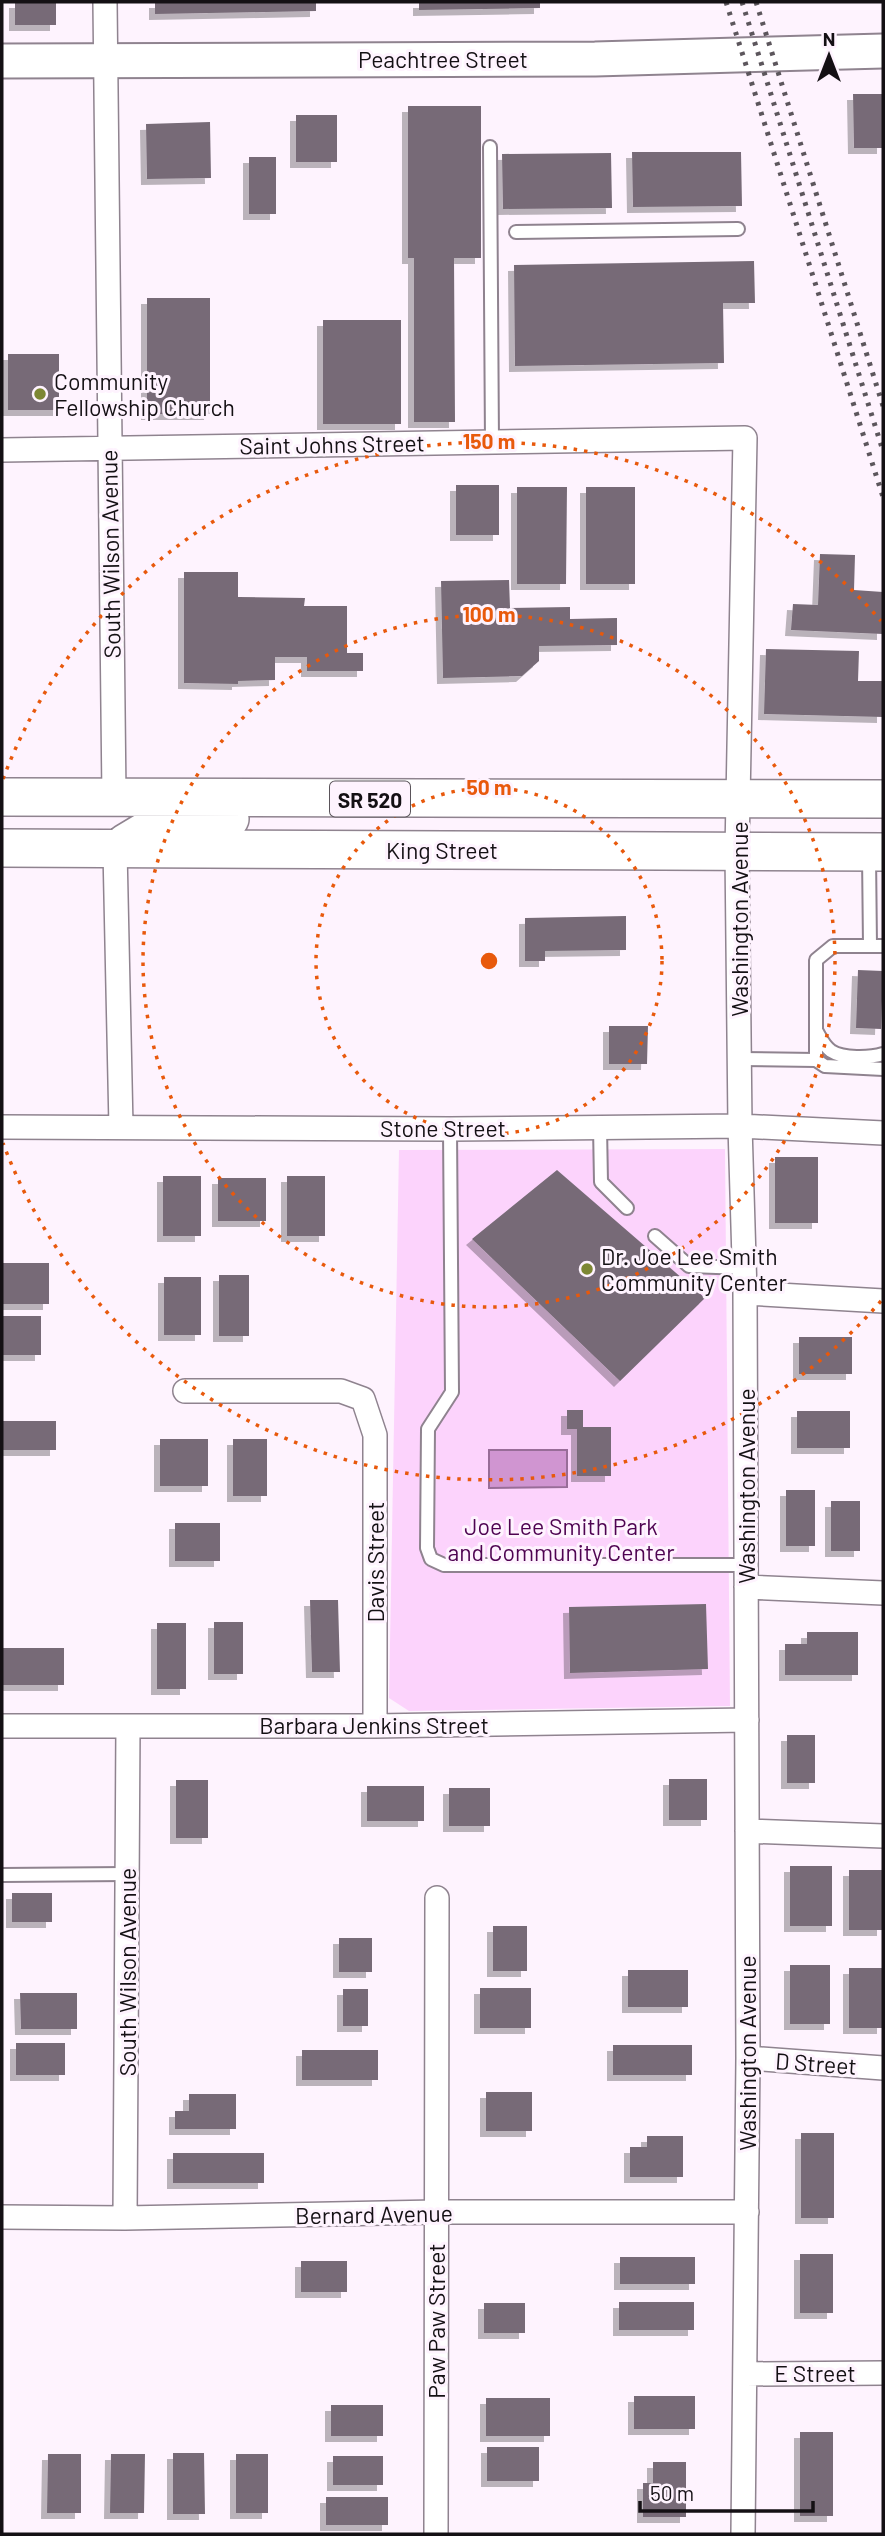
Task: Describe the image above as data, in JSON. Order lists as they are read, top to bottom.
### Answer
{
  "streets": {
    "main road": ["SR 520", "King Street"],
    "street": [
      "Peachtree Street",
      "Saint Johns Street",
      "South Wilson Avenue",
      "Washington Avenue",
      "Stone Street",
      "Davis Street",
      "Barbara Jenkins Street",
      "D Street",
      "Bernard Avenue",
      "Paw Paw Street",
      "E Street"
    ]
  },
  "crossings": [
    ["Peachtree Street", "South Wilson Avenue"],
    ["Saint Johns Street", "South Wilson Avenue"],
    ["Saint Johns Street", "Washington Avenue"],
    ["South Wilson Avenue", "SR 520"],
    ["South Wilson Avenue", "Barbara Jenkins Street"],
    ["South Wilson Avenue", "Bernard Avenue"],
    ["SR 520", "Washington Avenue"],
    ["King Street", "Washington Avenue"],
    ["Washington Avenue", "Stone Street"],
    ["Washington Avenue", "Barbara Jenkins Street"],
    ["Washington Avenue", "D Street"],
    ["Washington Avenue", "Bernard Avenue"],
    ["Washington Avenue", "E Street"],
    ["Davis Street", "Barbara Jenkins Street"],
    ["Bernard Avenue", "Paw Paw Street"]
  ],
  "parks": ["Joe Lee Smith Park and Community Center"],
  "places": ["Community Fellowship Church", "Dr. Joe Lee Smith Community Center"],
  "scale_bar": "50 m",
  "north": "top",
  "rings": ["150 m", "100 m", "50 m"]
}
